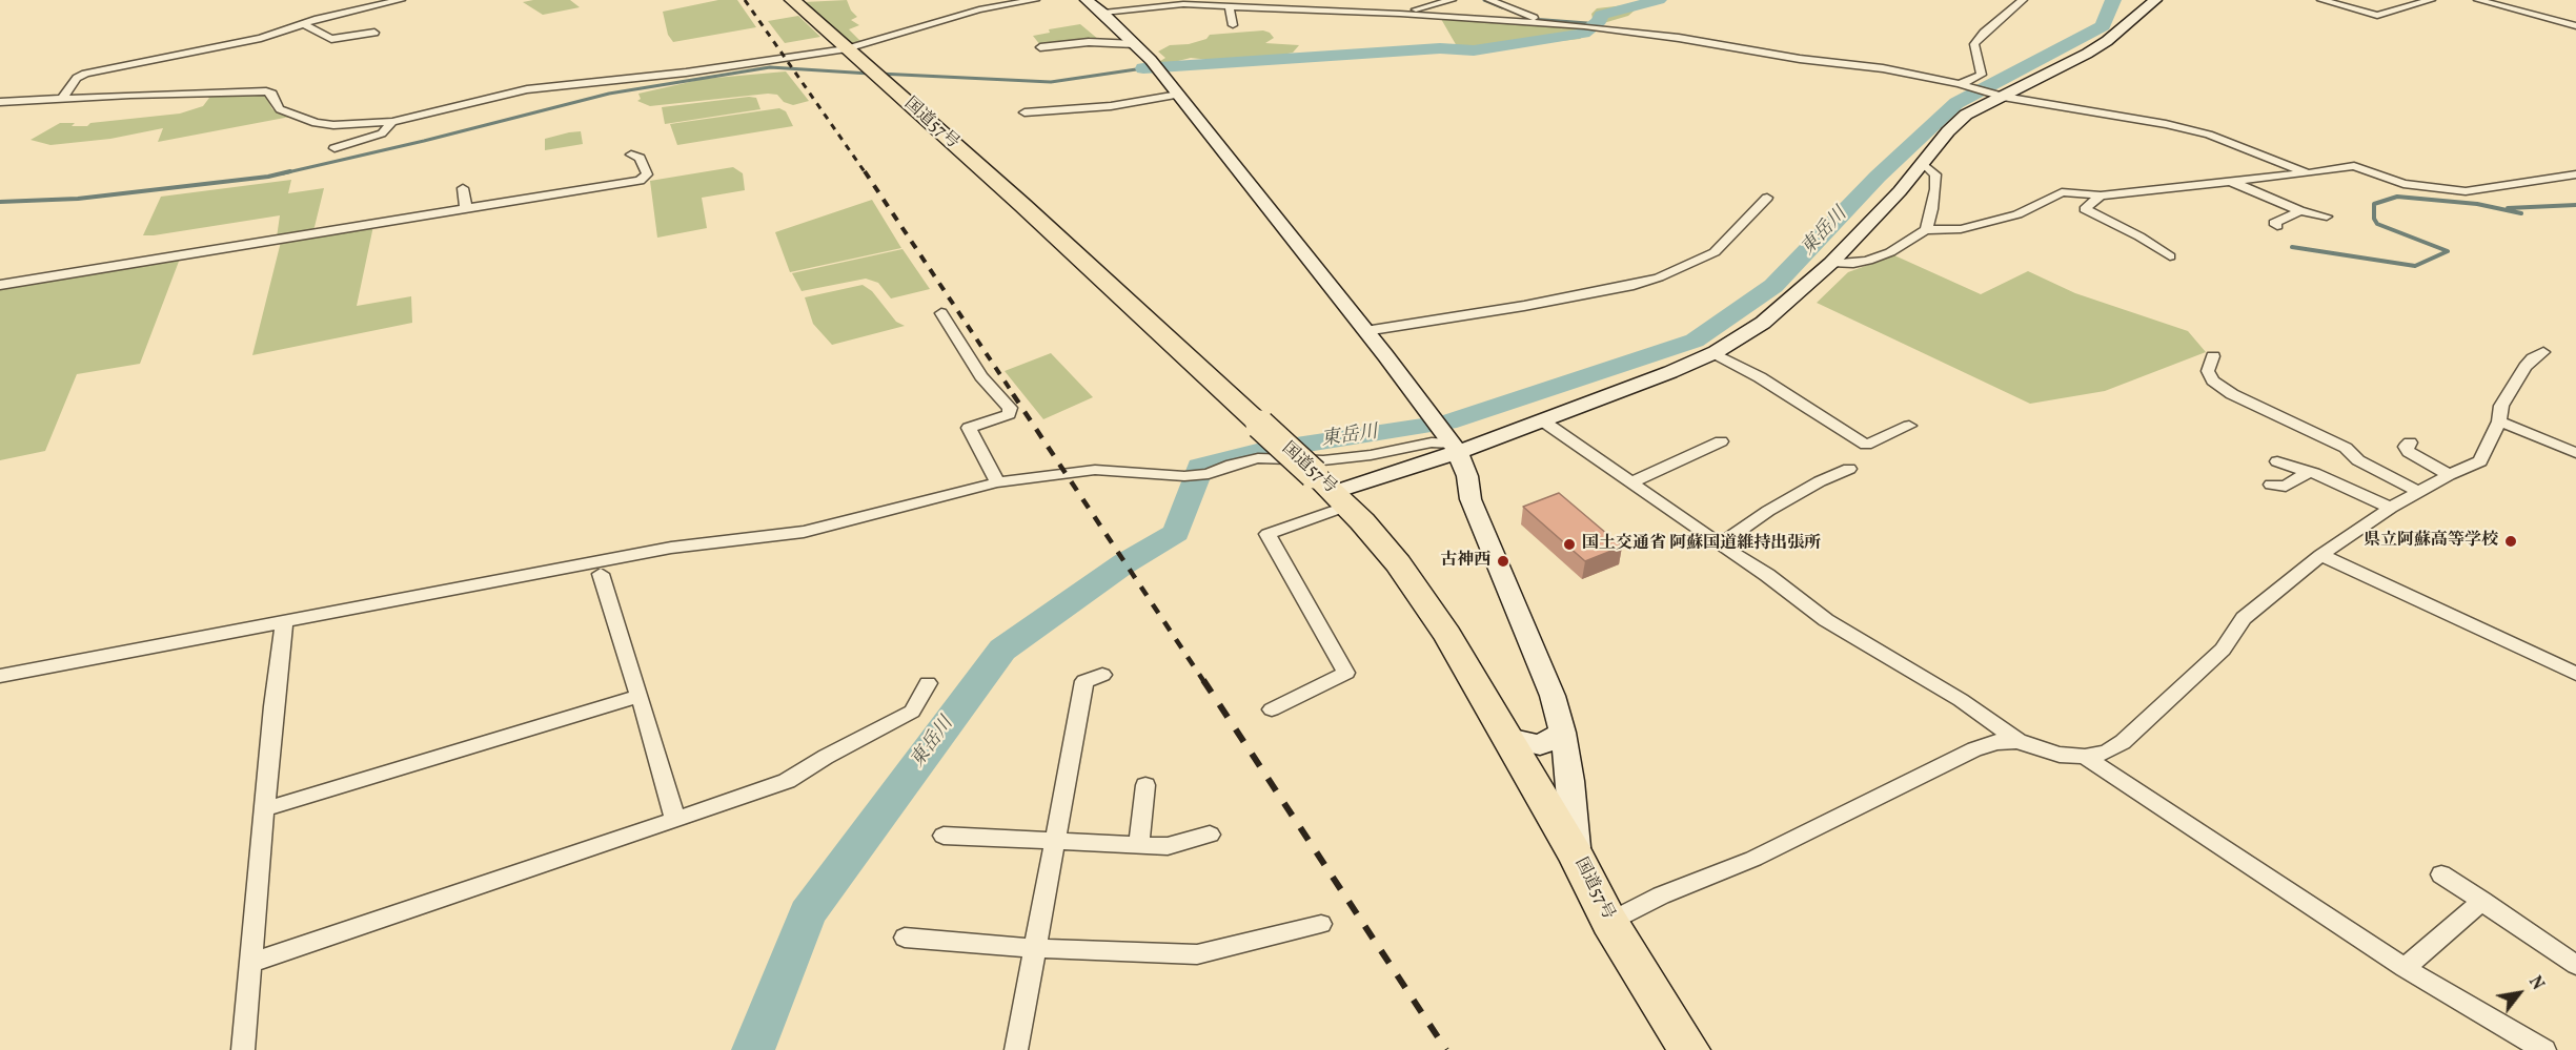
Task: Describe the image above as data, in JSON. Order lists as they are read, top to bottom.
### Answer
{
  "streets": {
    "highway": ["国道57号"]
  },
  "water": ["東岳川"],
  "places": ["県立阿蘇高等学校", "国土交通省 阿蘇国道維持出張所", "古神西"],
  "north": "top right"
}
